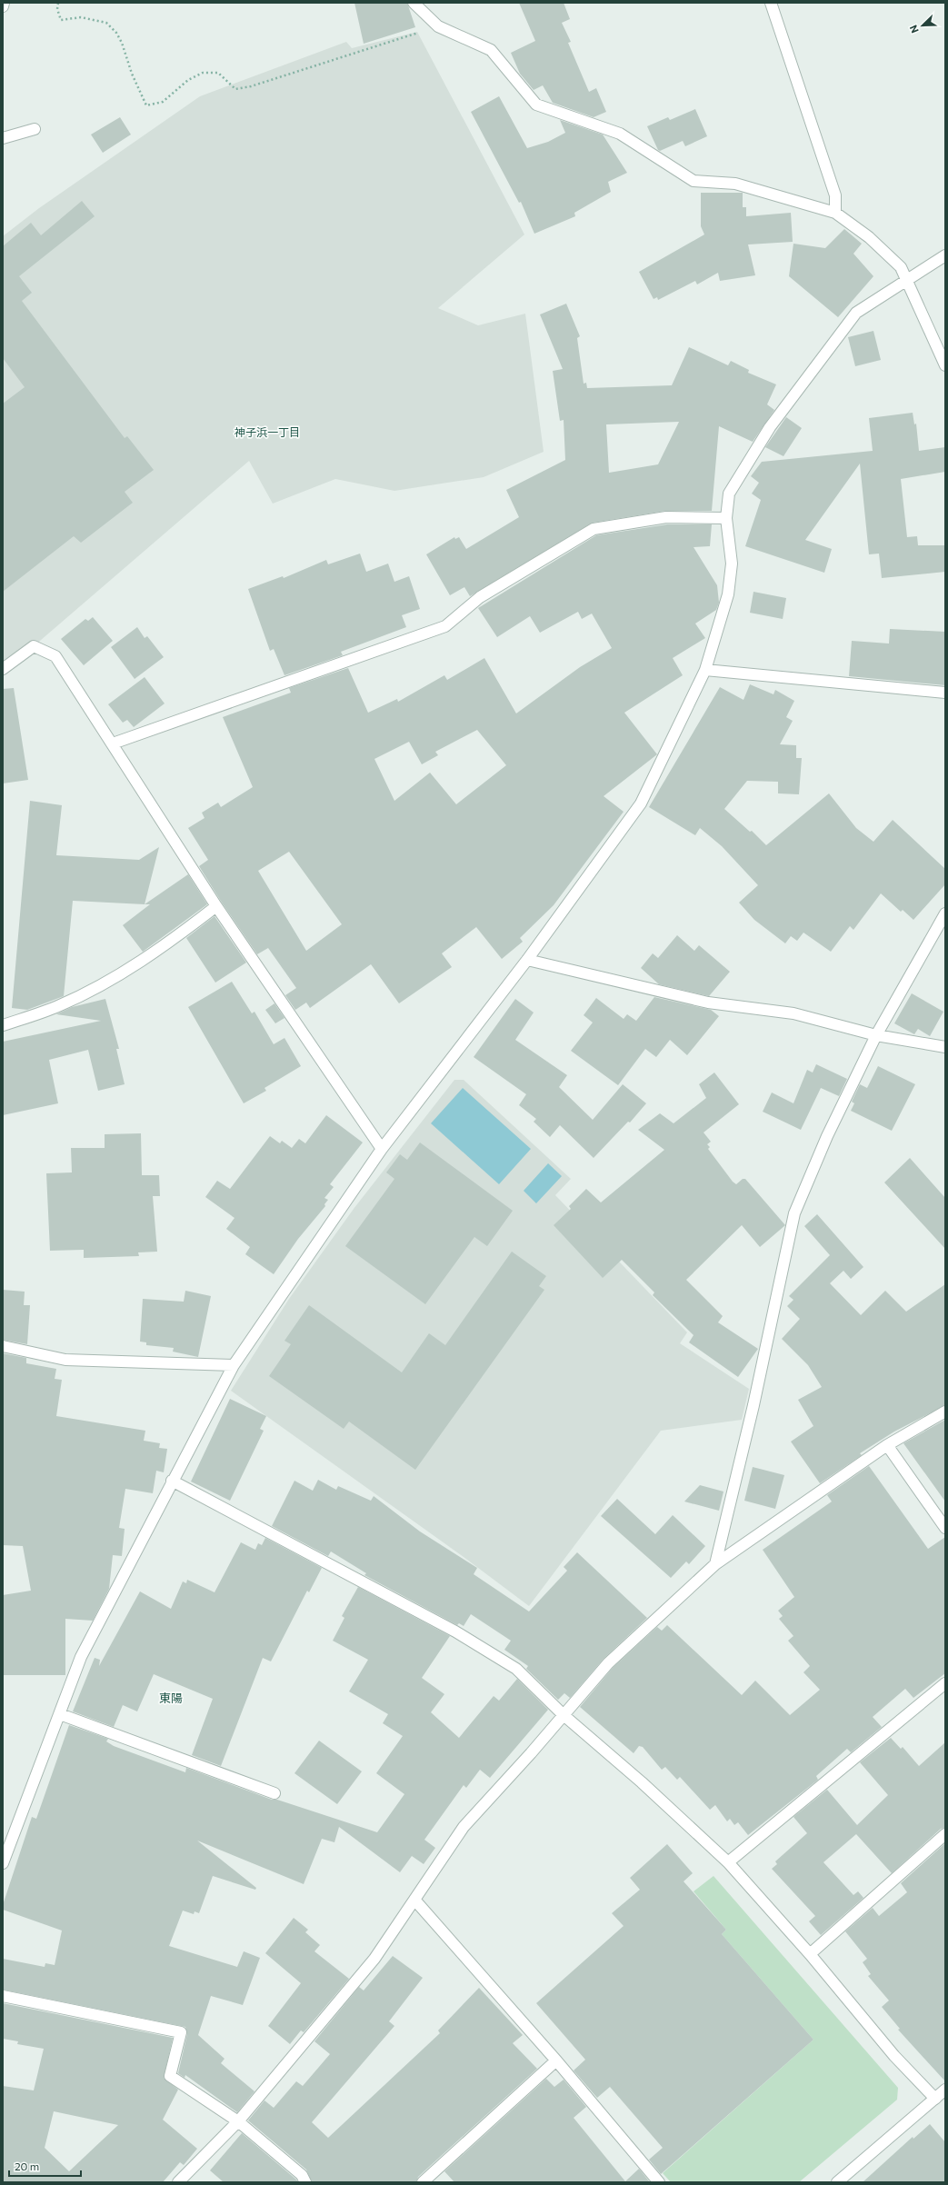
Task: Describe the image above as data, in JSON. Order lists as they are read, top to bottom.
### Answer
{
  "districts": ["神子浜一丁目", "東陽"],
  "scale_bar": "20 m",
  "north": "bottom left"
}
